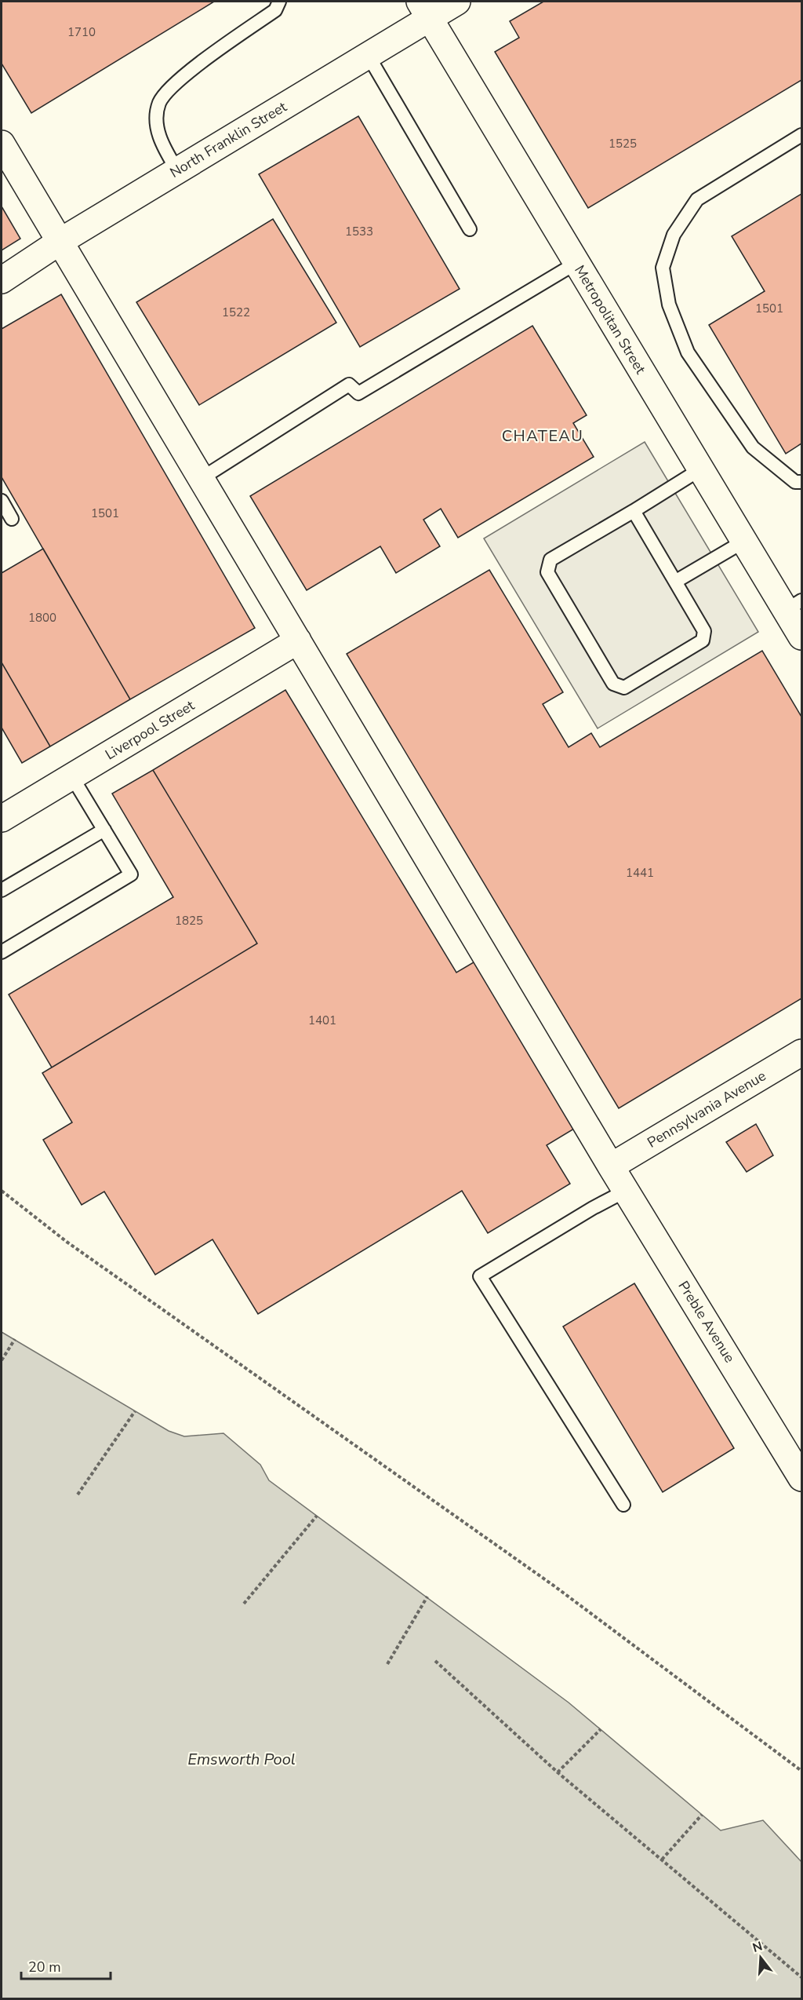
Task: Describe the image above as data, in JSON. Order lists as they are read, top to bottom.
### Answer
{
  "streets": {
    "street": [
      "North Franklin Street",
      "Metropolitan Street",
      "Liverpool Street",
      "Pennsylvania Avenue",
      "Preble Avenue"
    ]
  },
  "crossings": [
    ["North Franklin Street", "Metropolitan Street"],
    ["North Franklin Street", "Preble Avenue"],
    ["Liverpool Street", "Preble Avenue"],
    ["Pennsylvania Avenue", "Preble Avenue"]
  ],
  "districts": ["CHATEAU"],
  "water": ["Emsworth Pool"],
  "house_numbers": [
    "1710",
    "1525",
    "1533",
    "1501",
    "1522",
    "1501",
    "1800",
    "1441",
    "1825",
    "1401"
  ],
  "scale_bar": "20 m",
  "north": "top"
}
